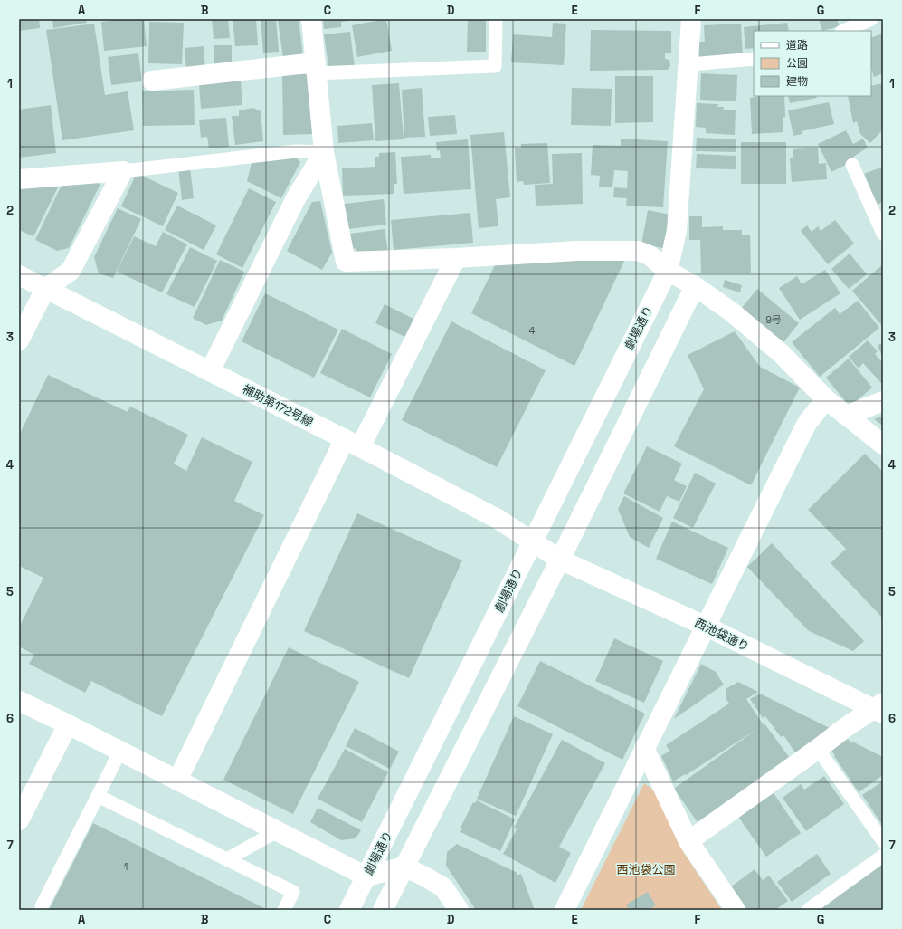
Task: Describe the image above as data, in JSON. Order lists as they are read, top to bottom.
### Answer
{
  "streets": {
    "street": ["劇場通り", "補助第172号線", "西池袋通り"]
  },
  "crossings": [
    ["劇場通り", "補助第172号線"],
    ["劇場通り", "西池袋通り"],
    ["補助第172号線", "西池袋通り"]
  ],
  "parks": ["西池袋公園"],
  "house_numbers": ["9号", "4", "1"],
  "legend": ["道路", "公園", "建物"],
  "grid": {
    "columns": [
      "A",
      "B",
      "C",
      "D",
      "E",
      "F",
      "G"
    ],
    "rows": [
      "1",
      "2",
      "3",
      "4",
      "5",
      "6",
      "7"
    ]
  }
}
